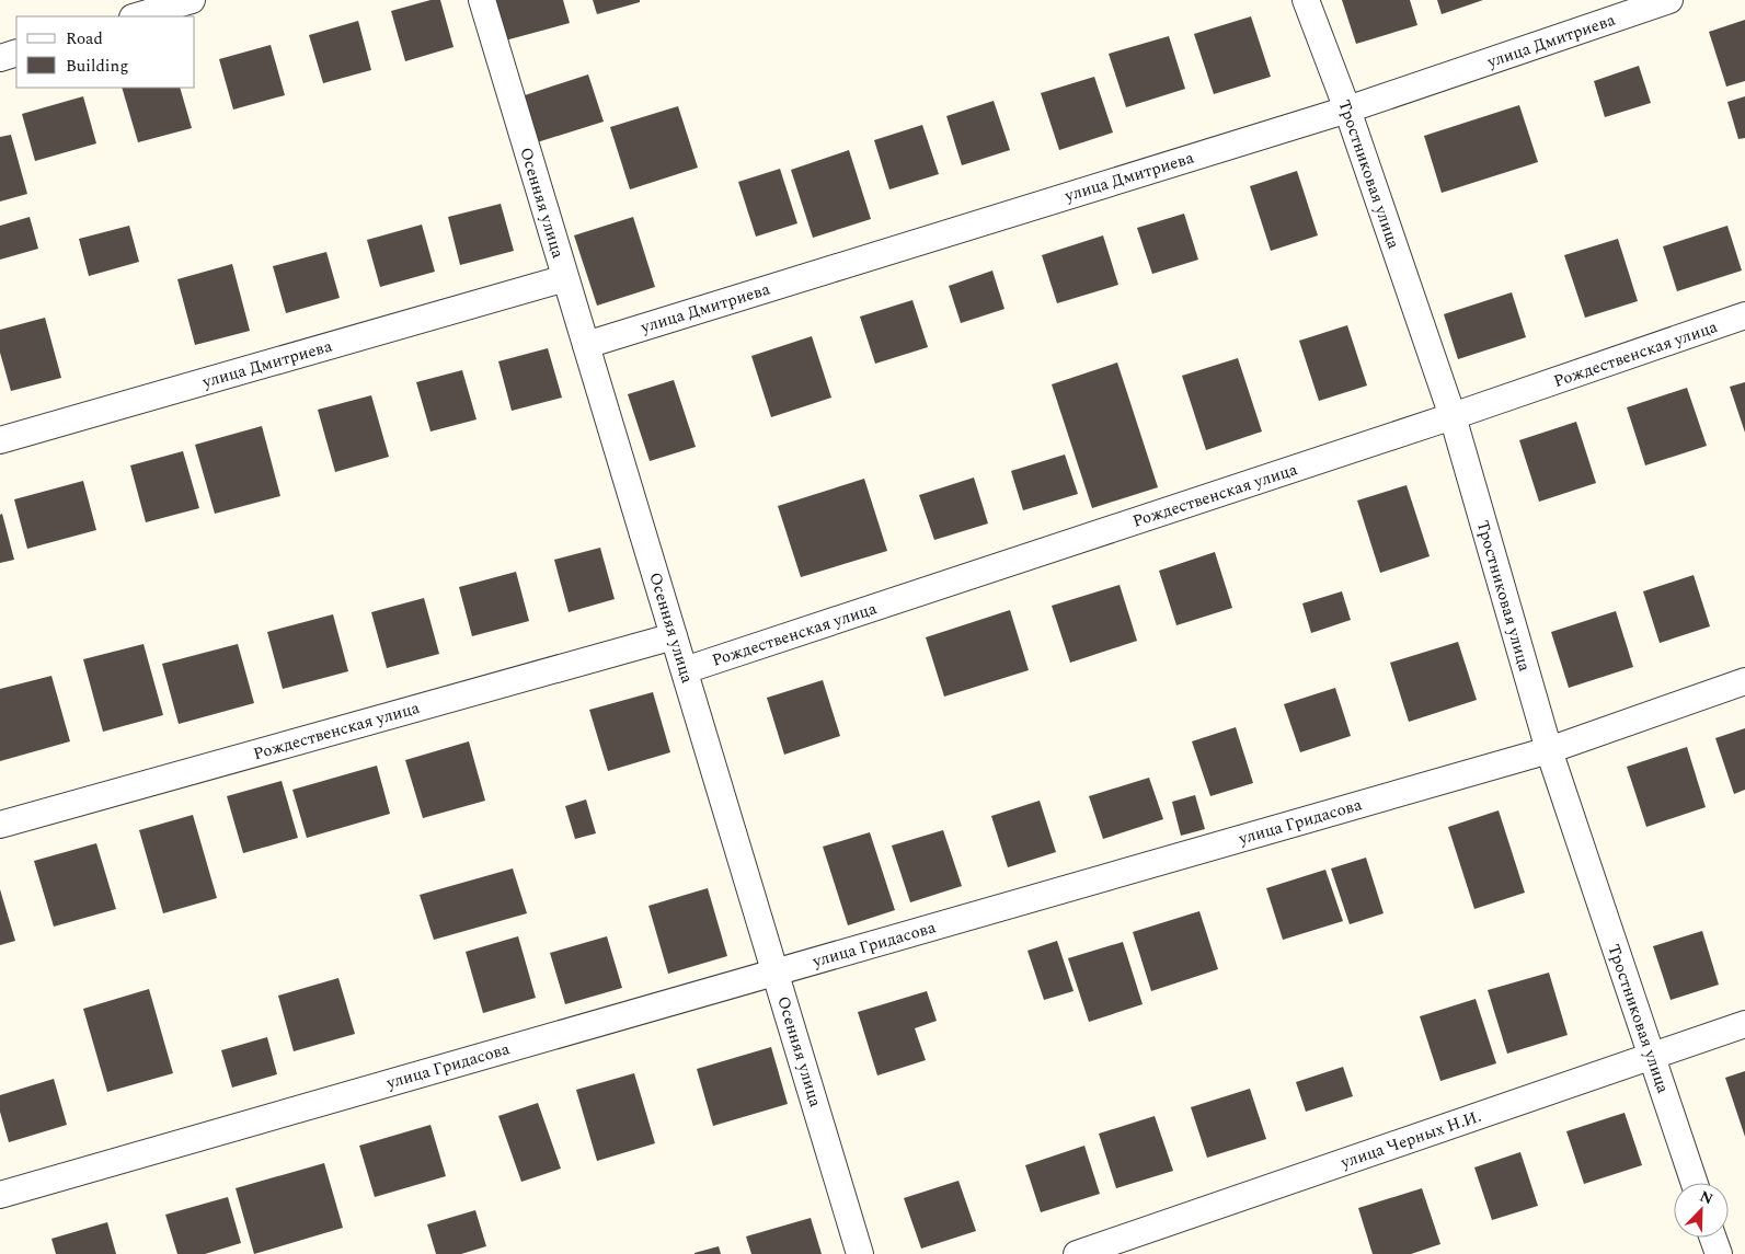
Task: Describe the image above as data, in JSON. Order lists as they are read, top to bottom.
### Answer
{
  "streets": {
    "street": [
      "улица Дмитриева",
      "Тростниковая улица",
      "Осенняя улица",
      "Рождественская улица",
      "улица Гридасова",
      "улица Черных Н.И."
    ]
  },
  "crossings": [
    ["улица Дмитриева", "Тростниковая улица"],
    ["улица Дмитриева", "Осенняя улица"],
    ["Тростниковая улица", "Рождественская улица"],
    ["Тростниковая улица", "улица Гридасова"],
    ["Тростниковая улица", "улица Черных Н.И."],
    ["Осенняя улица", "Рождественская улица"],
    ["Осенняя улица", "улица Гридасова"]
  ],
  "legend": ["Road", "Building"],
  "north": "top right"
}
